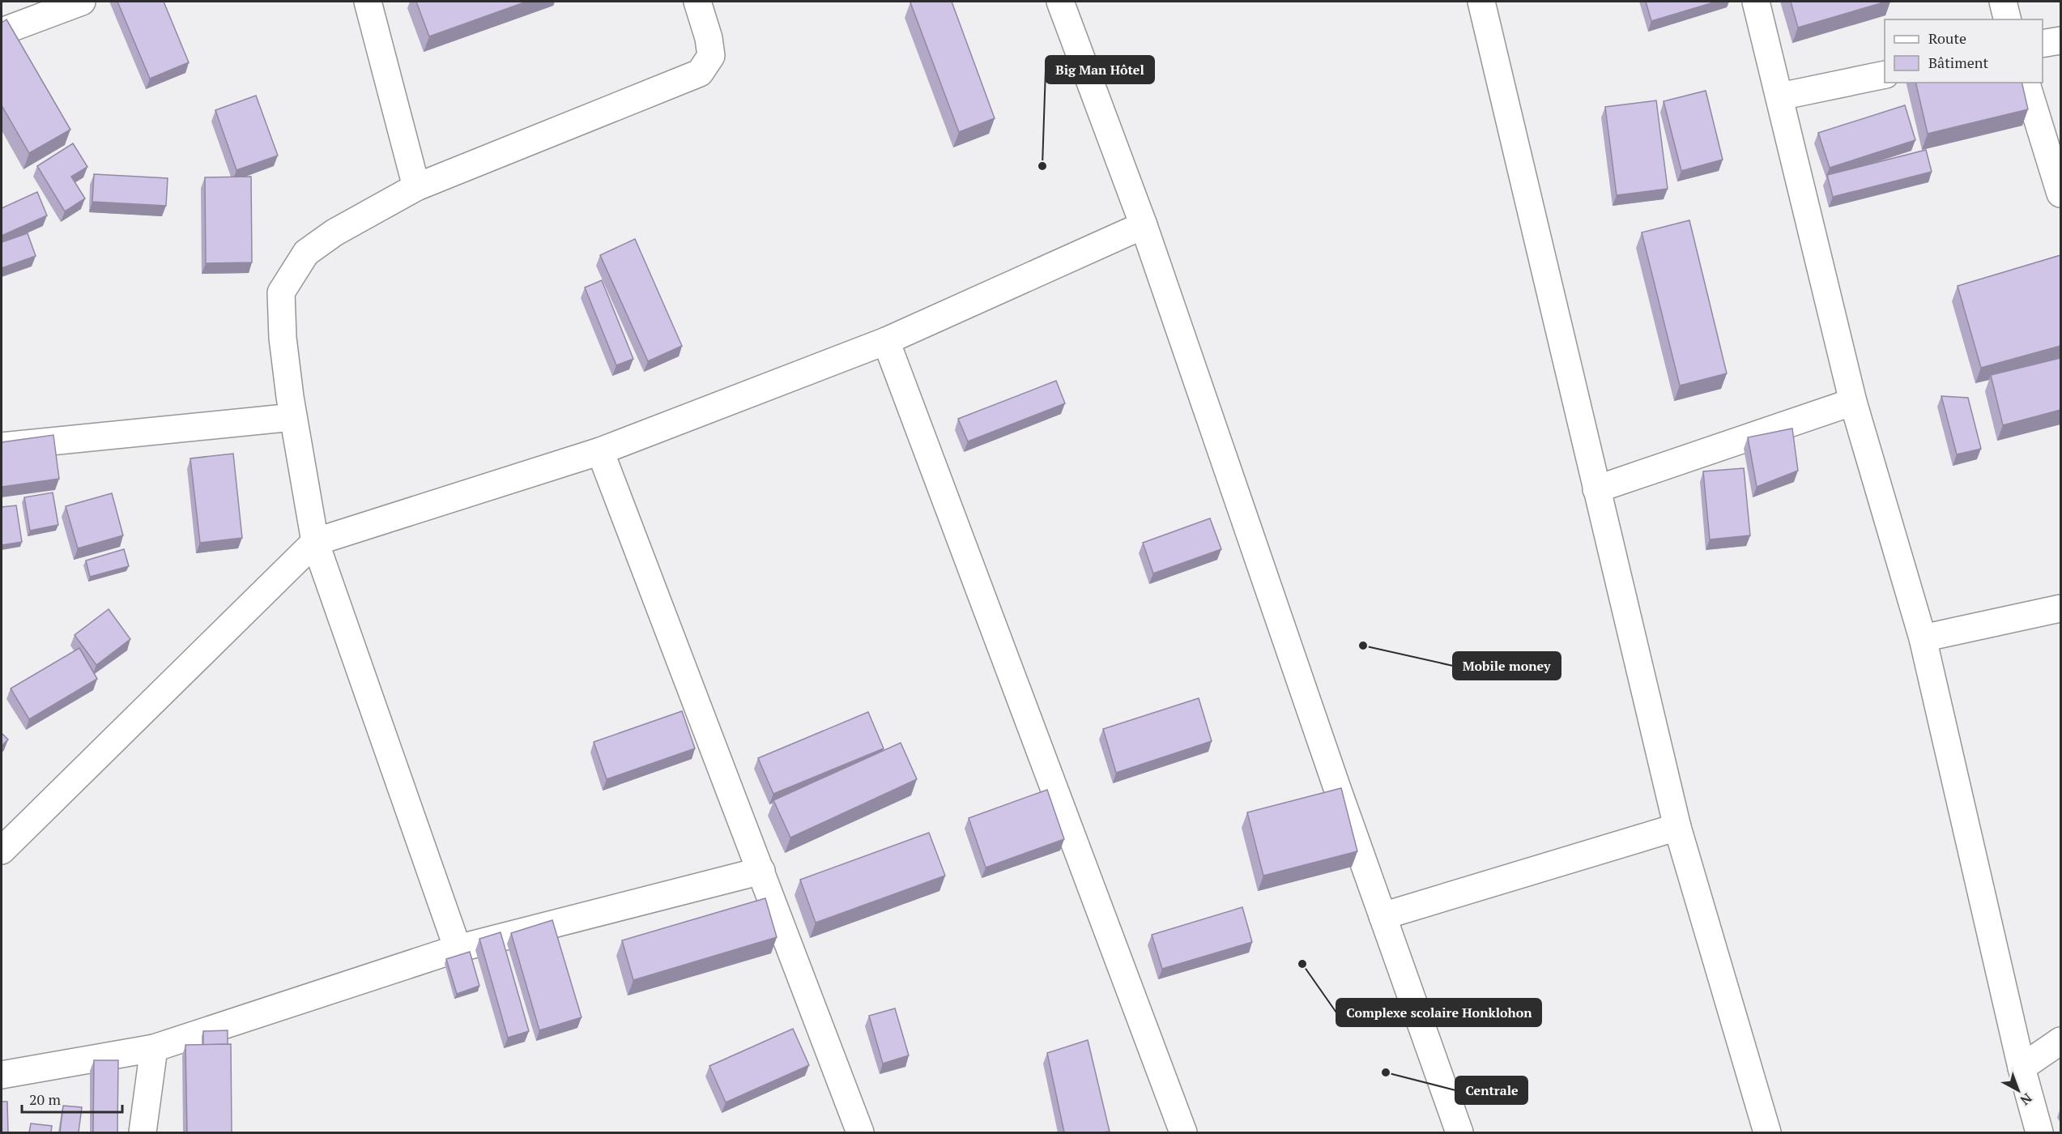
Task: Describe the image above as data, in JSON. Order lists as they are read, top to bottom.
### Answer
{
  "places": [
    "Big Man Hôtel",
    "Mobile money",
    "Complexe scolaire Honklohon",
    "Centrale"
  ],
  "legend": ["Route", "Bâtiment"],
  "scale_bar": "20 m",
  "north": "bottom right"
}
